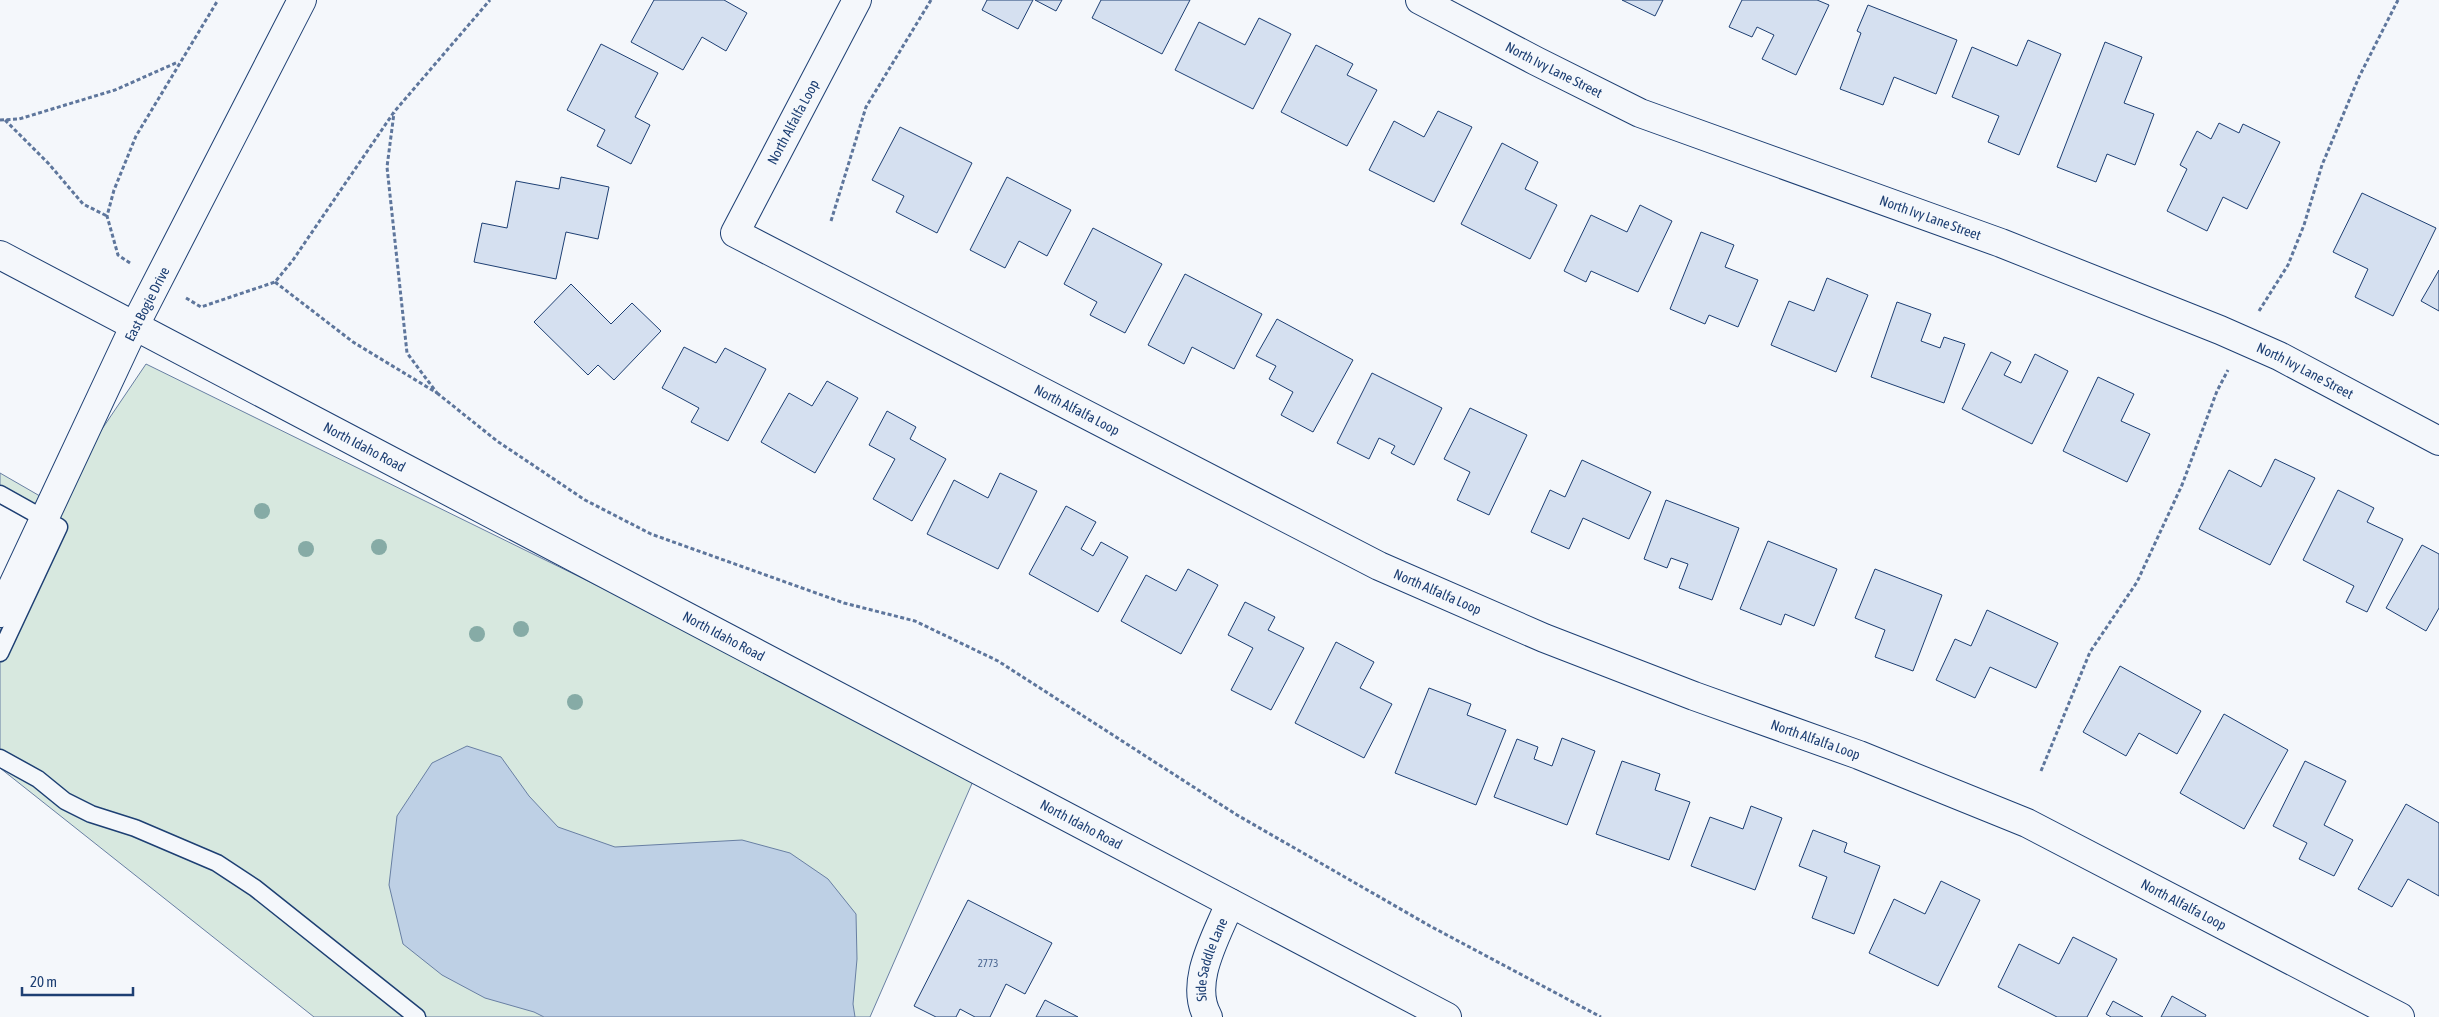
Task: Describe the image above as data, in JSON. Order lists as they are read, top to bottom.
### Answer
{
  "streets": {
    "street": [
      "North Ivy Lane Street",
      "North Alfalfa Loop",
      "East Bogie Drive",
      "North Idaho Road",
      "Side Saddle Lane"
    ]
  },
  "crossings": [
    ["East Bogie Drive", "North Idaho Road"],
    ["North Idaho Road", "Side Saddle Lane"]
  ],
  "house_numbers": ["2773"],
  "scale_bar": "20 m"
}
